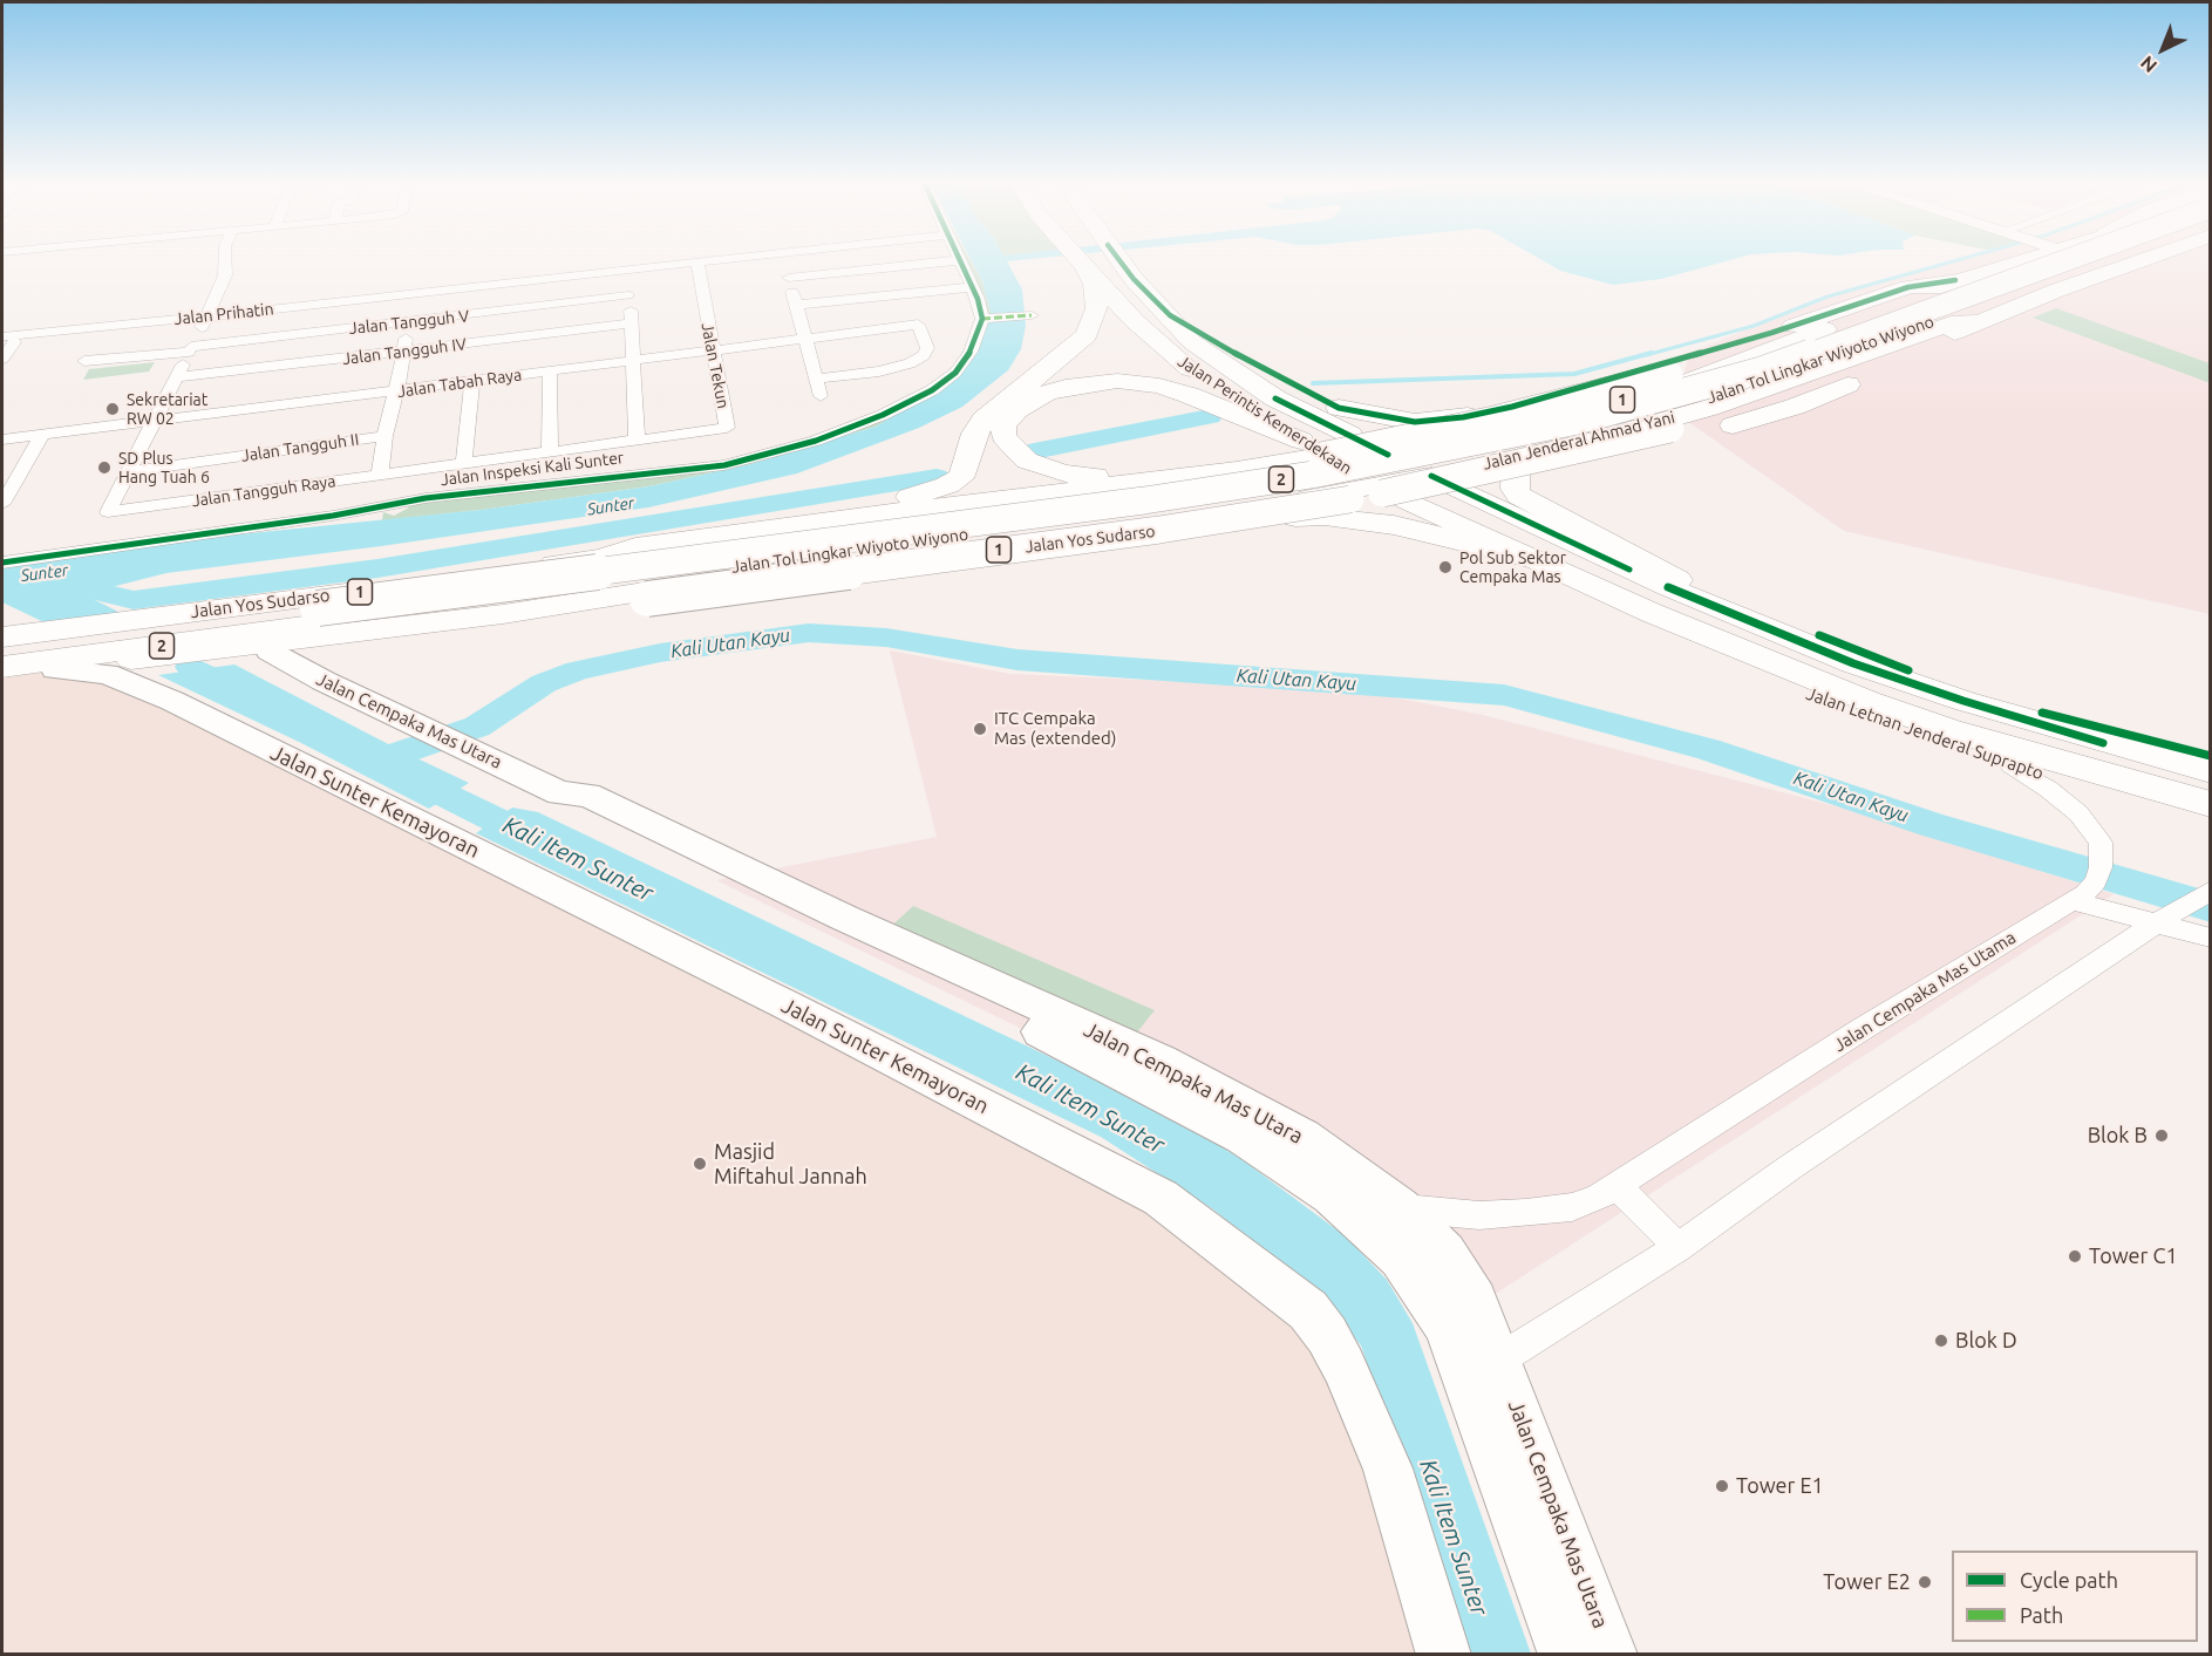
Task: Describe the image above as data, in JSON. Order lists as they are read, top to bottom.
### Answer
{
  "streets": {
    "highway": [
      "Jalan Tol Lingkar Wiyoto Wiyono",
      "1",
      "Jalan Perintis Kemerdekaan",
      "Jalan Jenderal Ahmad Yani",
      "2",
      "Jalan Yos Sudarso"
    ],
    "main road": ["Jalan Cempaka Mas Utara", "Jalan Letnan Jenderal Suprapto", "Jalan Sunter Kemayoran"],
    "street": [
      "Jalan Prihatin",
      "Jalan Tangguh V",
      "Jalan Tangguh IV",
      "Jalan Tekun",
      "Jalan Tabah Raya",
      "Jalan Tangguh II",
      "Jalan Inspeksi Kali Sunter",
      "Jalan Tangguh Raya",
      "Jalan Cempaka Mas Utama"
    ]
  },
  "crossings": [
    ["Jalan Prihatin", "Jalan Tekun"],
    ["Jalan Prihatin", "Jalan Tangguh Raya"],
    ["Jalan Tangguh V", "Jalan Tangguh Raya"],
    ["Jalan Tangguh IV", "Jalan Tangguh Raya"],
    ["Jalan Tekun", "Jalan Tabah Raya"],
    ["Jalan Tekun", "Jalan Tangguh Raya"],
    ["Jalan Tabah Raya", "Jalan Tangguh Raya"],
    ["Jalan Perintis Kemerdekaan", "Jalan Jenderal Ahmad Yani"],
    ["Jalan Perintis Kemerdekaan", "Jalan Yos Sudarso"],
    ["Jalan Perintis Kemerdekaan", "Jalan Letnan Jenderal Suprapto"],
    ["Jalan Jenderal Ahmad Yani", "Jalan Yos Sudarso"],
    ["Jalan Jenderal Ahmad Yani", "Jalan Letnan Jenderal Suprapto"],
    ["Jalan Tangguh II", "Jalan Tangguh Raya"],
    ["Jalan Yos Sudarso", "Jalan Cempaka Mas Utara"],
    ["Jalan Yos Sudarso", "Jalan Letnan Jenderal Suprapto"],
    ["Jalan Yos Sudarso", "Jalan Sunter Kemayoran"],
    ["Jalan Cempaka Mas Utara", "Jalan Cempaka Mas Utama"]
  ],
  "water": ["Sunter", "Kali Utan Kayu", "Kali Item Sunter"],
  "places": [
    "Sekretariat RW 02",
    "SD Plus Hang Tuah 6",
    "Pol Sub Sektor Cempaka Mas",
    "ITC Cempaka Mas (extended)",
    "Blok B",
    "Masjid Miftahul Jannah",
    "Tower C1",
    "Blok D",
    "Tower E1",
    "Tower E2"
  ],
  "legend": ["Cycle path", "Path"],
  "north": "bottom left"
}
